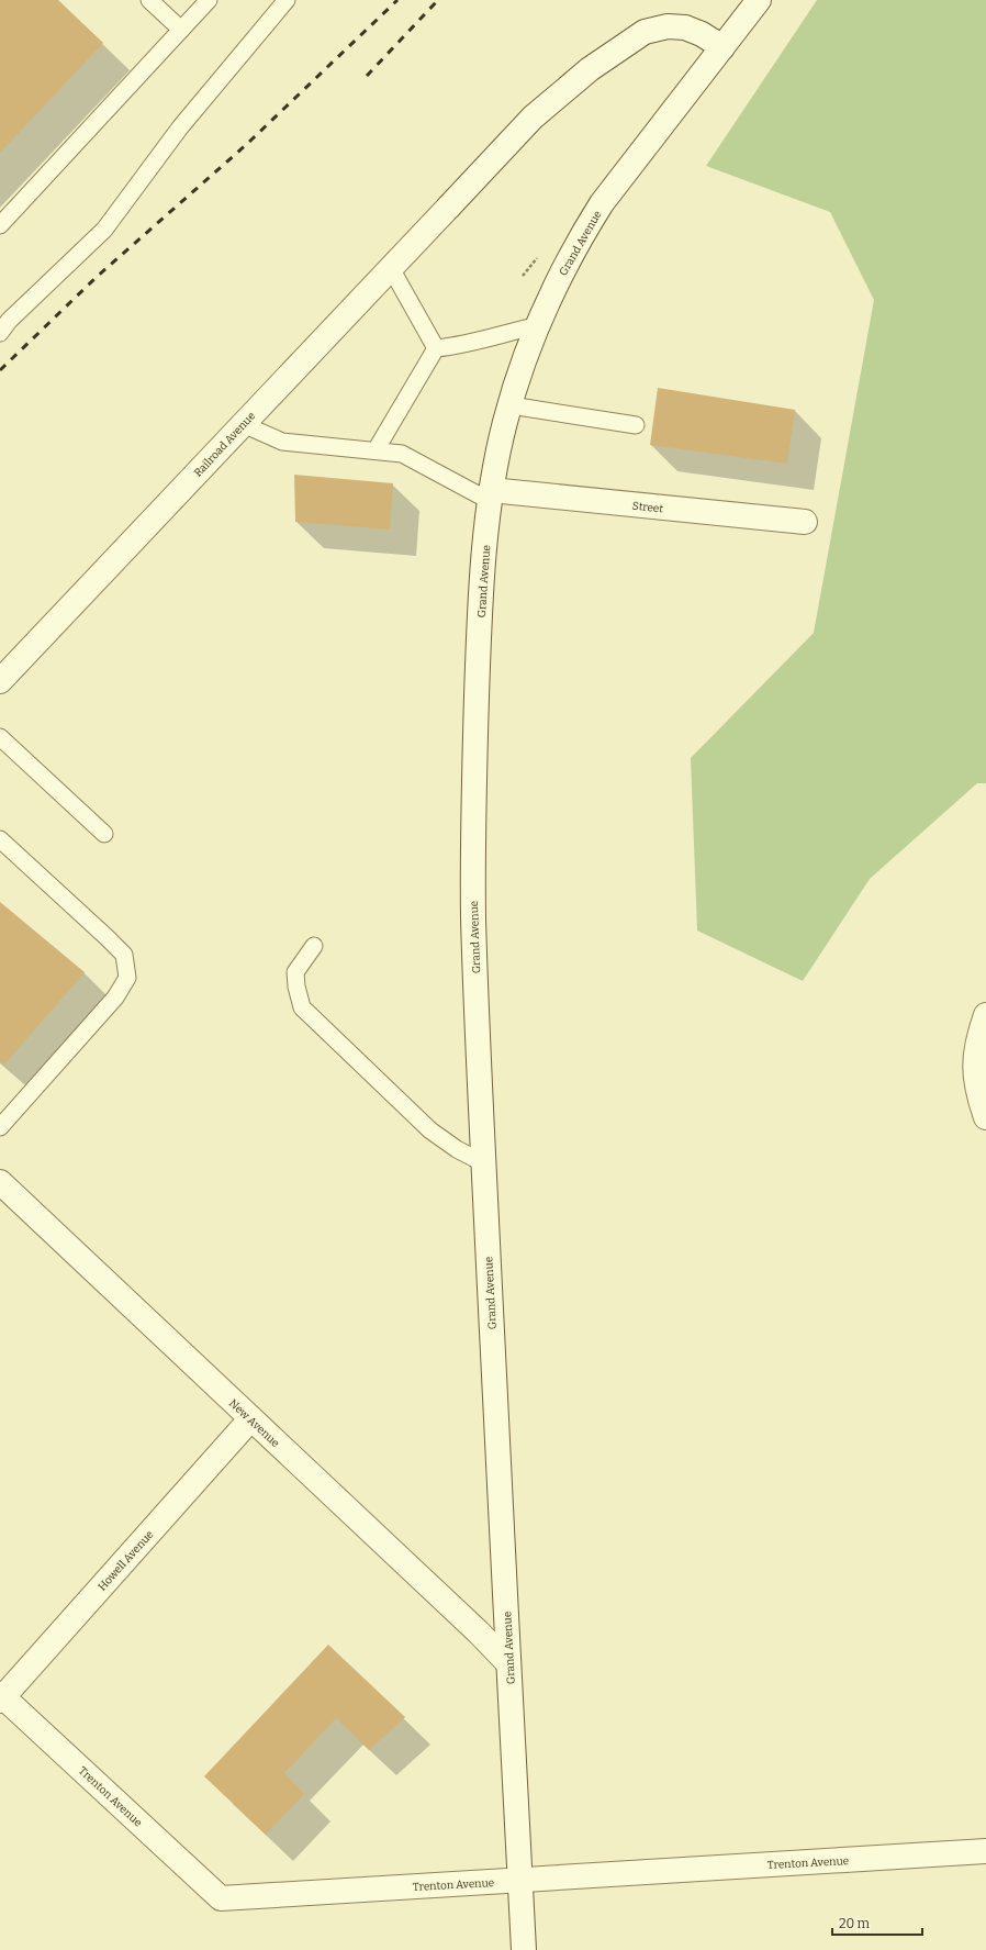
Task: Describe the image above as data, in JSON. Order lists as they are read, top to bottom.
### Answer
{
  "streets": {
    "street": [
      "Grand Avenue",
      "Railroad Avenue",
      "Street",
      "New Avenue",
      "Howell Avenue",
      "Trenton Avenue"
    ]
  },
  "crossings": [
    ["Grand Avenue", "Railroad Avenue"],
    ["Grand Avenue", "Street"],
    ["Grand Avenue", "New Avenue"],
    ["Grand Avenue", "Trenton Avenue"],
    ["New Avenue", "Howell Avenue"],
    ["Howell Avenue", "Trenton Avenue"]
  ],
  "scale_bar": "20 m"
}
